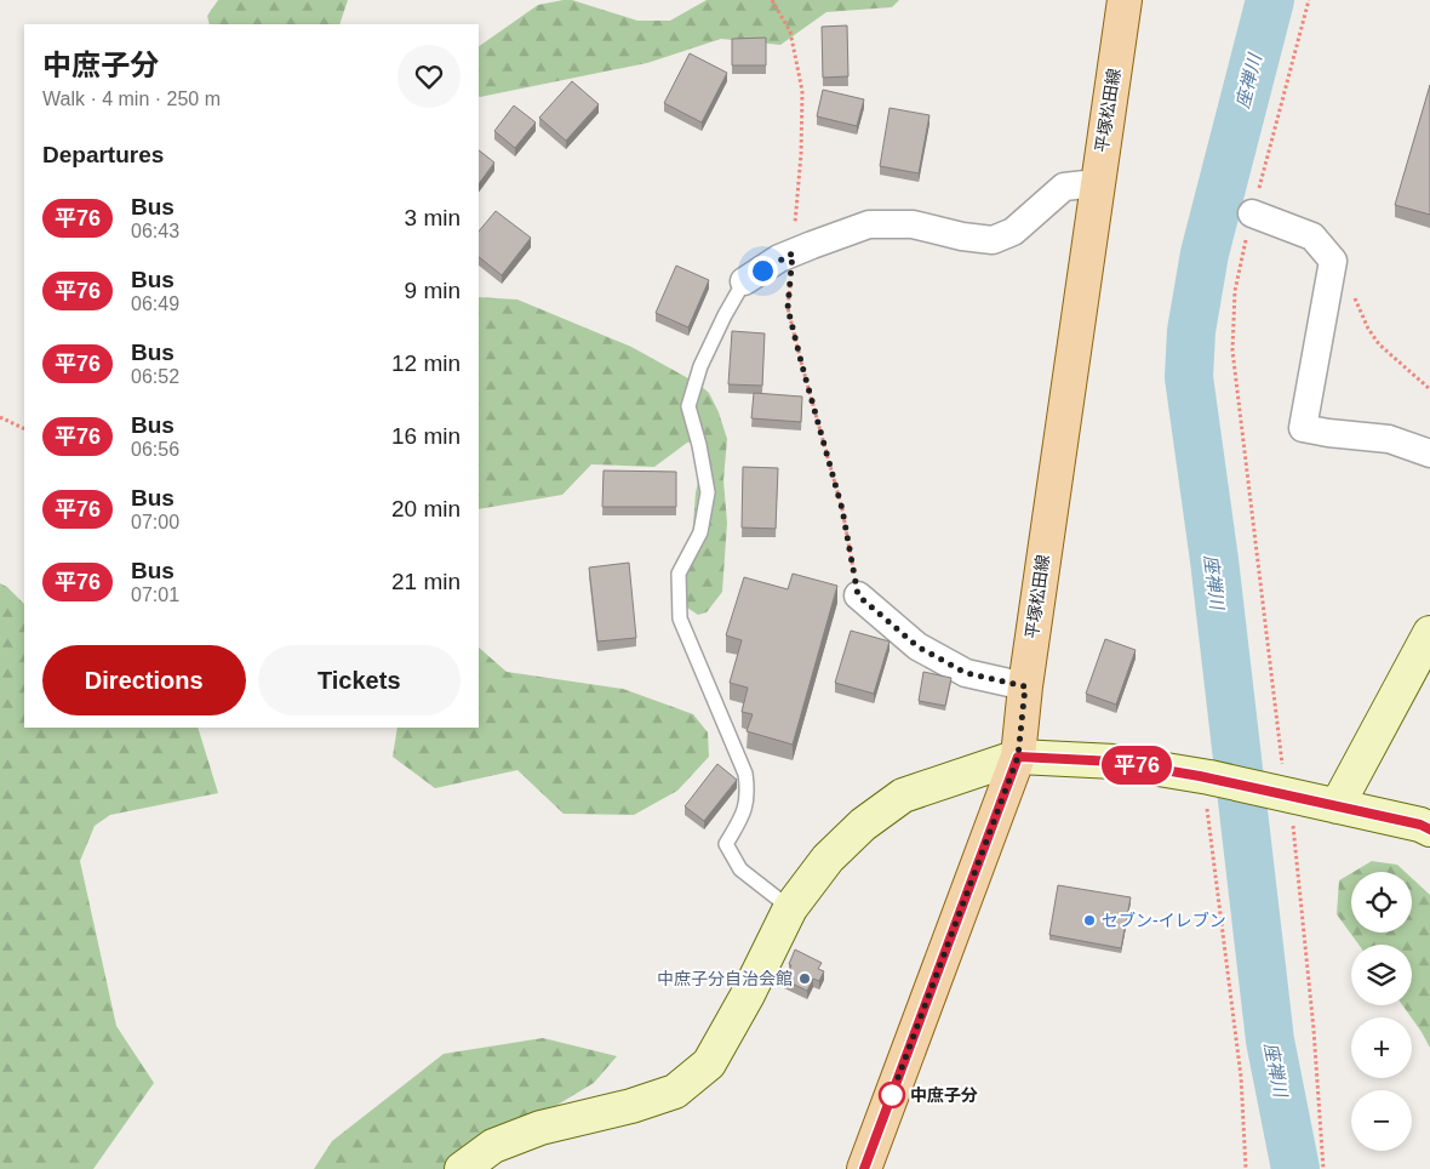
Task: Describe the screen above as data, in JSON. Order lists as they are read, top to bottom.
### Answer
{
  "streets": {
    "main road": ["平塚松田線"]
  },
  "water": ["座禅川"],
  "places": ["セブン-イレブン", "中庶子分自治会館", "中庶子分"],
  "lines": ["bus line 平76"],
  "page": {
    "on_map": "平76",
    "heading": [
      ["中庶子分", "Walk · 4 min · 250 m"],
      "Departures"
    ],
    "list": [
      {
        "mark": "平76",
        "name": "Bus",
        "note": "06:43",
        "value": "3 min"
      },
      {
        "mark": "平76",
        "name": "Bus",
        "note": "06:49",
        "value": "9 min"
      },
      {
        "mark": "平76",
        "name": "Bus",
        "note": "06:52",
        "value": "12 min"
      },
      {
        "mark": "平76",
        "name": "Bus",
        "note": "06:56",
        "value": "16 min"
      },
      {
        "mark": "平76",
        "name": "Bus",
        "note": "07:00",
        "value": "20 min"
      },
      {
        "mark": "平76",
        "name": "Bus",
        "note": "07:01",
        "value": "21 min"
      }
    ],
    "buttons": ["Directions", "Tickets"],
    "map_buttons": ["+", "−"]
  }
}
